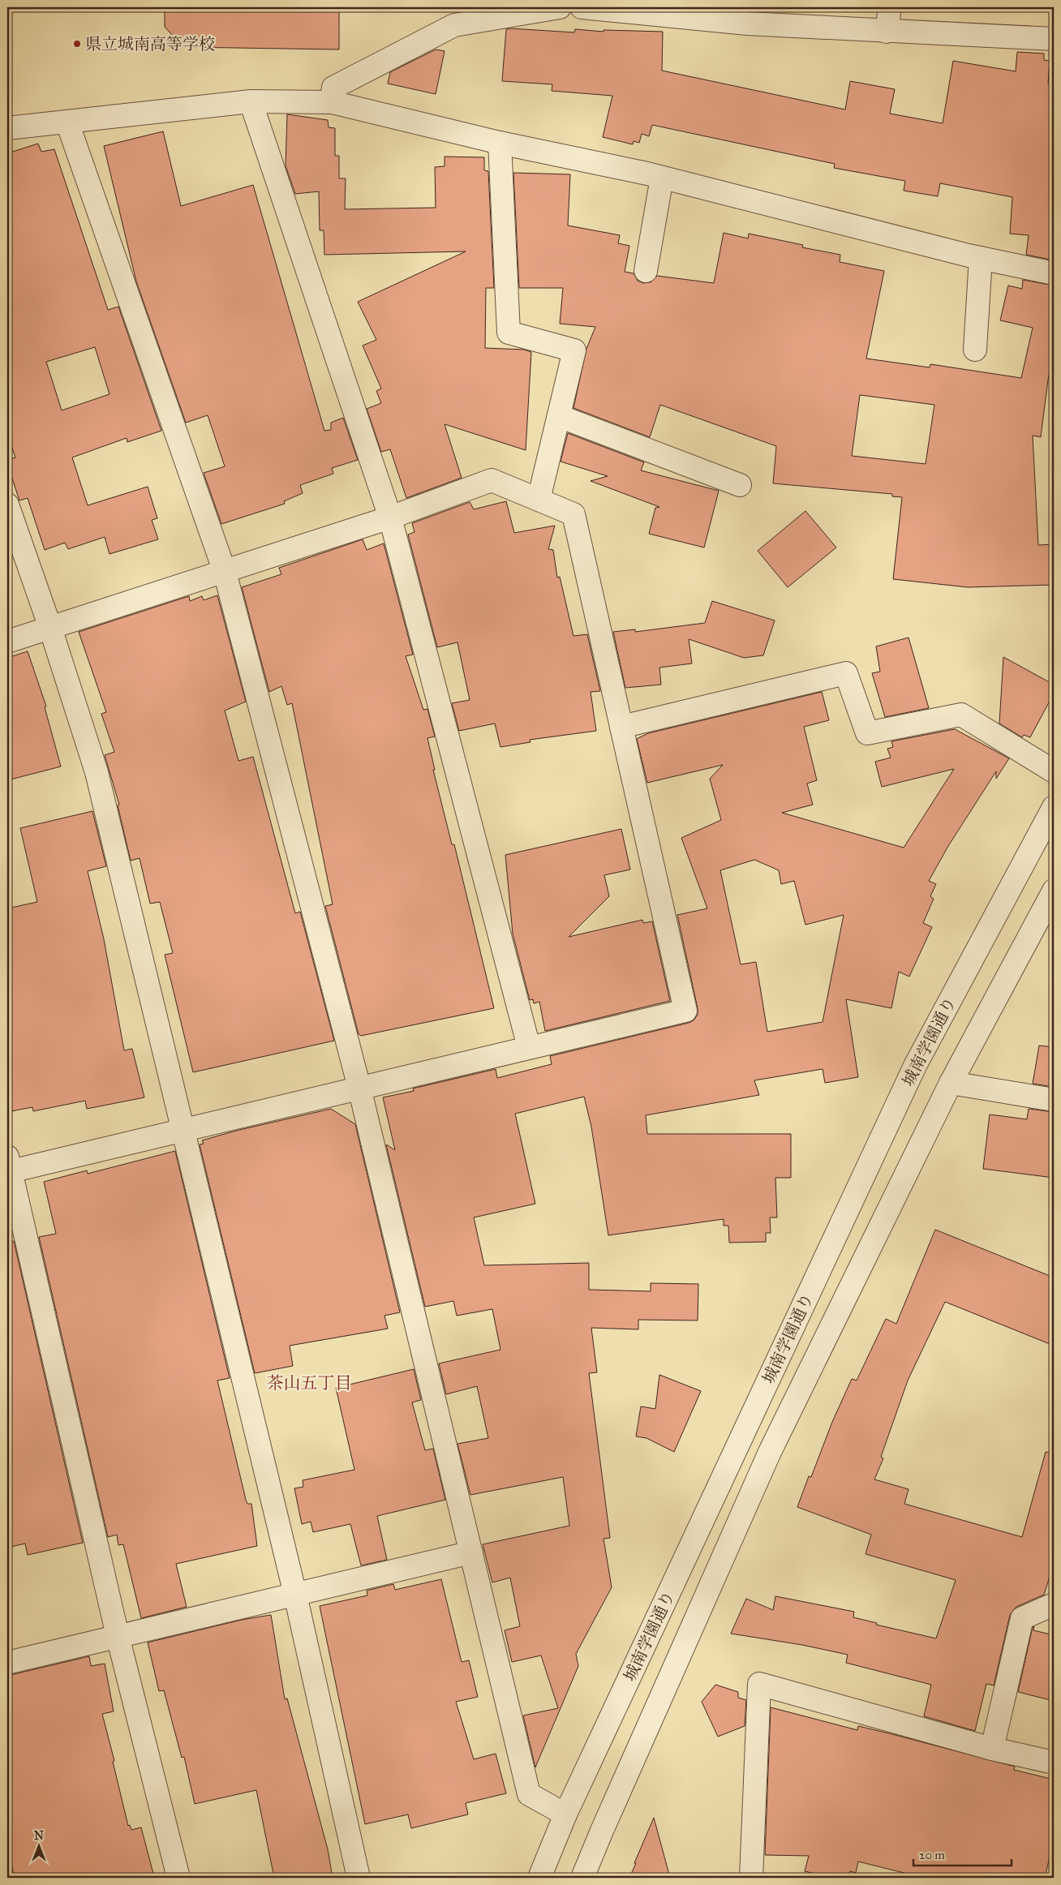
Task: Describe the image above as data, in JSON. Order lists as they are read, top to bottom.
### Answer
{
  "streets": {
    "street": ["城南学園通り"]
  },
  "districts": ["茶山五丁目"],
  "places": ["県立城南高等学校"],
  "scale_bar": "20 m",
  "north": "top"
}
